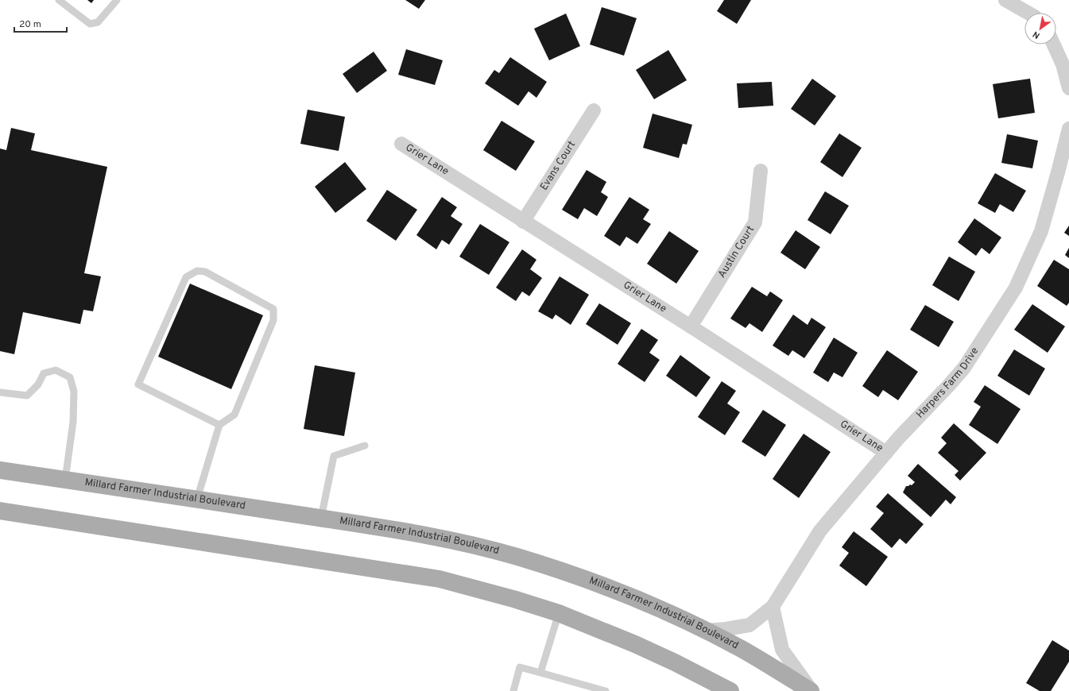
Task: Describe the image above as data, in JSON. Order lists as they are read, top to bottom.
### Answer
{
  "streets": {
    "main road": ["Millard Farmer Industrial Boulevard"],
    "street": [
      "Grier Lane",
      "Evans Court",
      "Austin Court",
      "Harpers Farm Drive"
    ]
  },
  "crossings": [
    ["Grier Lane", "Evans Court"],
    ["Grier Lane", "Austin Court"],
    ["Grier Lane", "Harpers Farm Drive"],
    ["Harpers Farm Drive", "Millard Farmer Industrial Boulevard"]
  ],
  "scale_bar": "20 m",
  "north": "bottom left"
}
